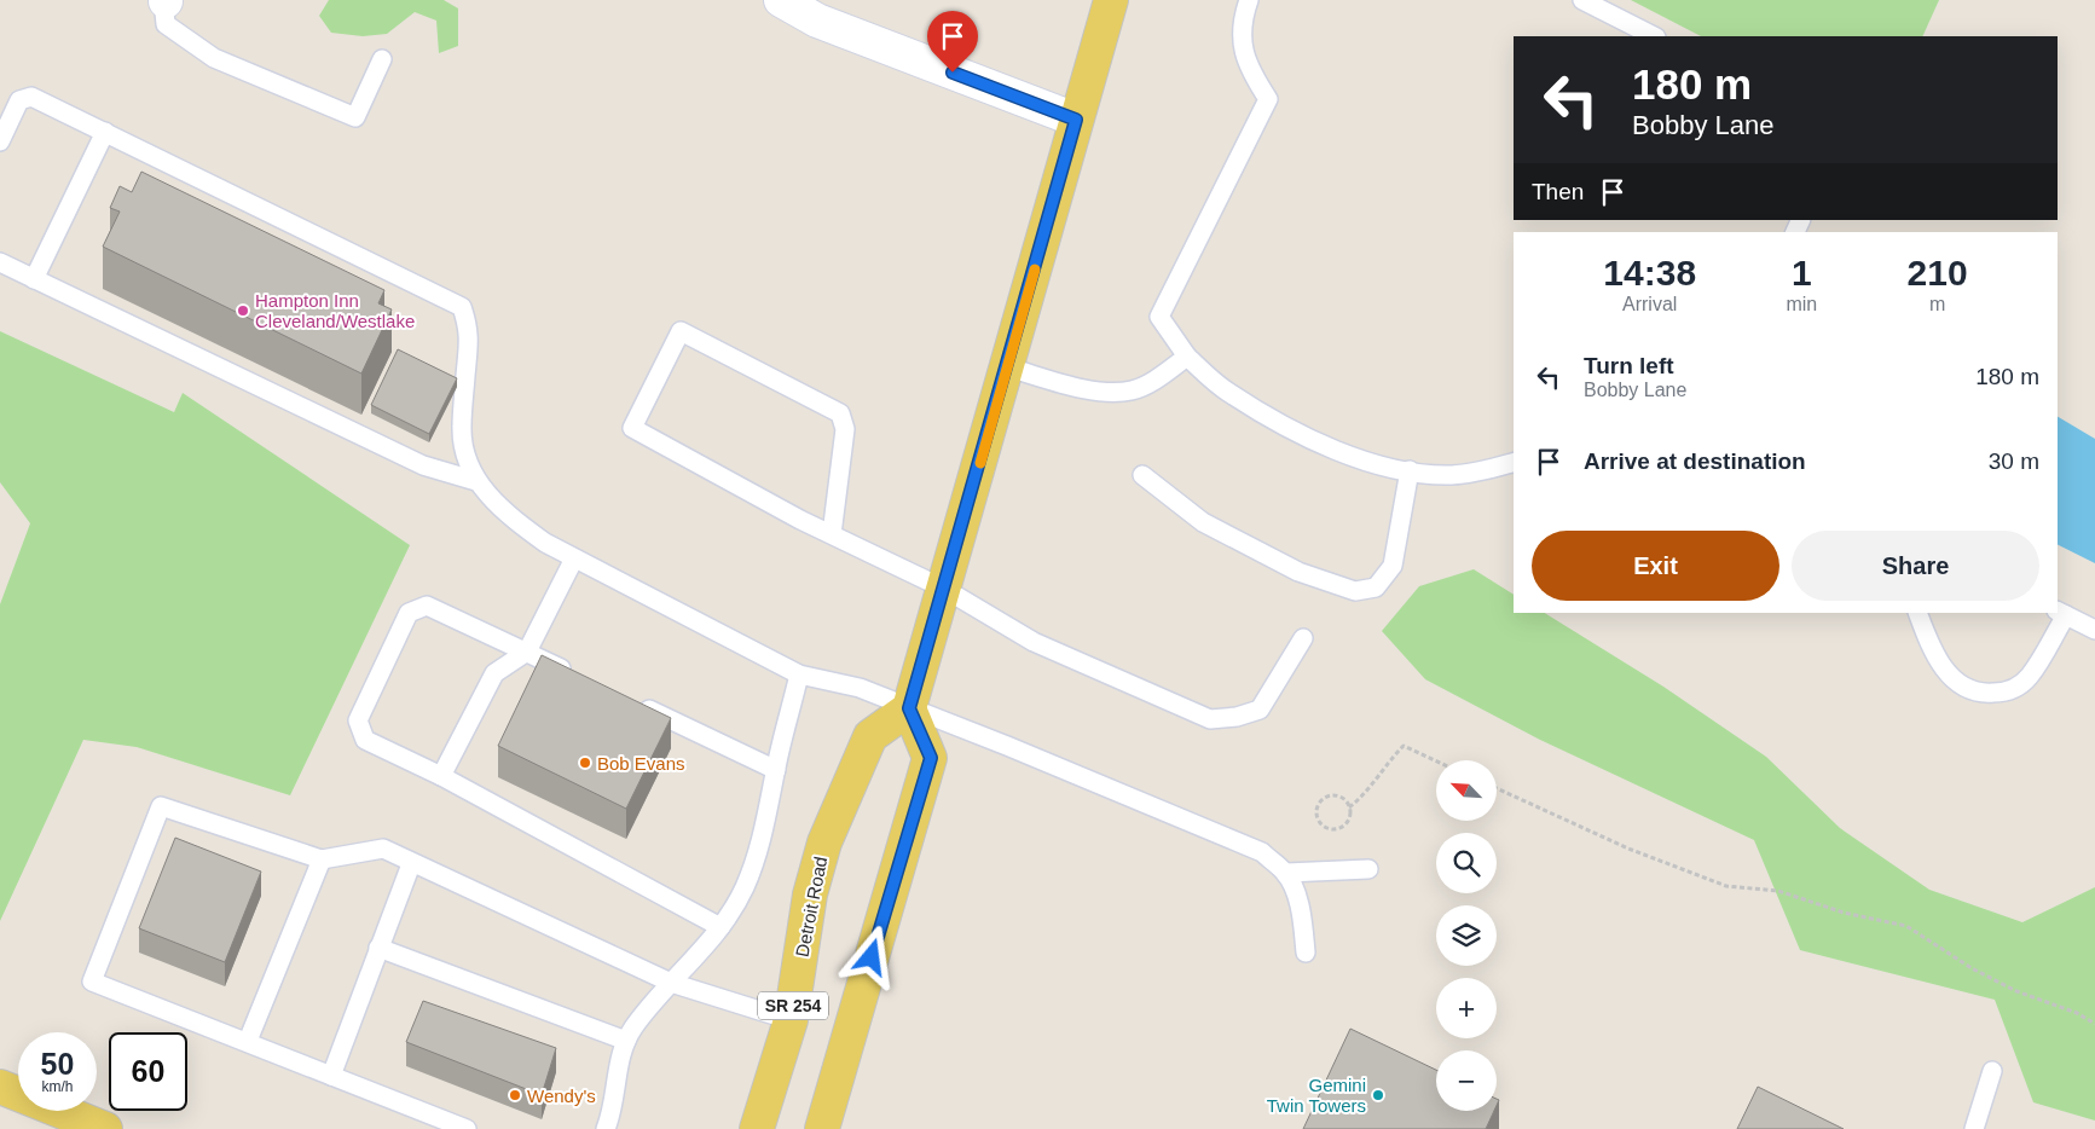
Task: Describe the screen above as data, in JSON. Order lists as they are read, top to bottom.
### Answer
{
  "streets": {
    "main road": ["Detroit Road", "SR 254"]
  },
  "crossings": [
    ["Detroit Road", "SR 254"]
  ],
  "places": [
    "Hampton Inn Cleveland/Westlake",
    "Bob Evans",
    "Wendy's",
    "Gemini Twin Towers"
  ],
  "north": "top left",
  "page": {
    "turn": ["180 m", "Bobby Lane"],
    "then": "Then",
    "eta": [
      "14:38",
      "Arrival",
      "1",
      "min",
      "210",
      "m"
    ],
    "list": [
      {
        "name": "Turn left",
        "note": "Bobby Lane",
        "value": "180 m"
      },
      {
        "name": "Arrive at destination",
        "value": "30 m"
      }
    ],
    "buttons": ["Exit", "Share"],
    "map_buttons": ["+", "−"],
    "speed": "50 km/h",
    "limit": "60"
  }
}
